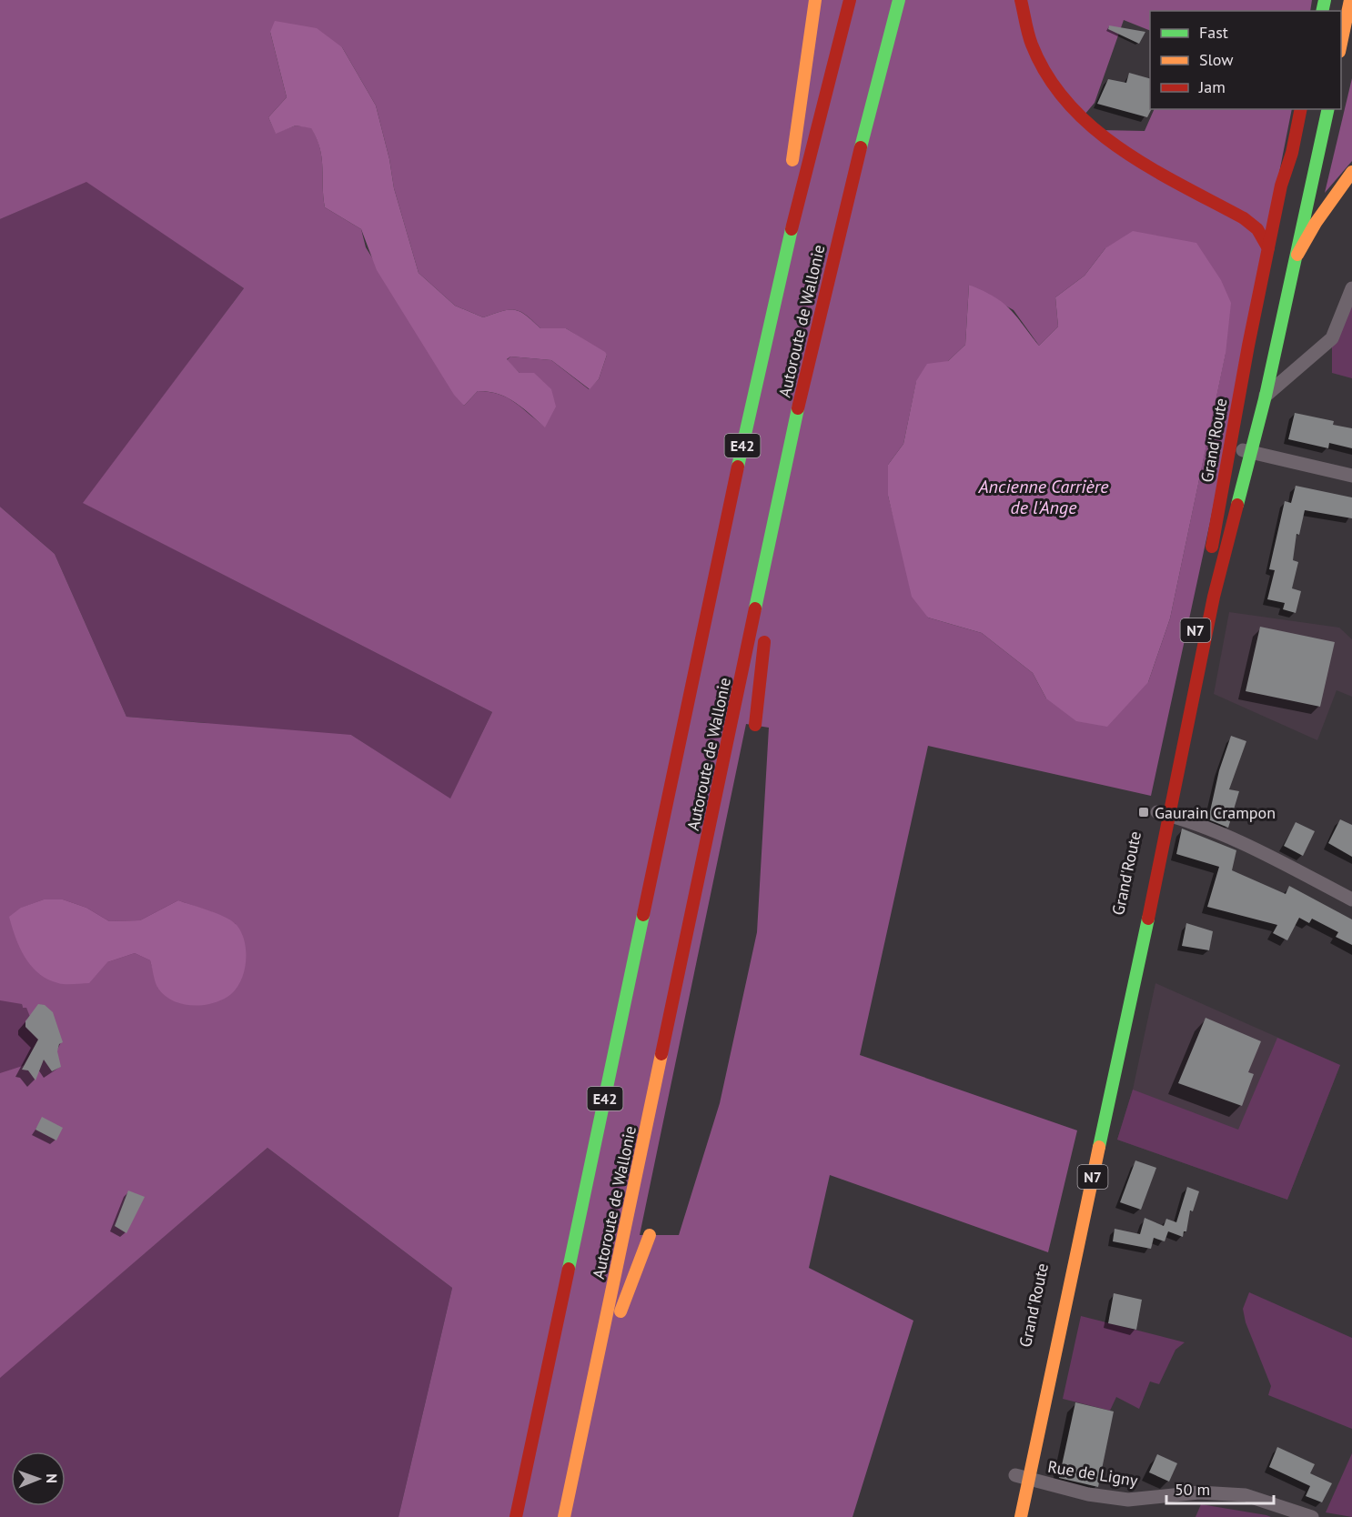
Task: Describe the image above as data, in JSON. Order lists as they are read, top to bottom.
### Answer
{
  "streets": {
    "main road": [
      "Autoroute de Wallonie",
      "Grand'Route",
      "E42",
      "N7"
    ],
    "street": ["Rue de Ligny"]
  },
  "crossings": [
    ["Grand'Route", "Rue de Ligny"]
  ],
  "water": ["Ancienne Carrière de l'Ange"],
  "places": {
    "transit": ["Gaurain Crampon"]
  },
  "legend": ["Fast", "Slow", "Jam"],
  "scale_bar": "50 m",
  "north": "right"
}
